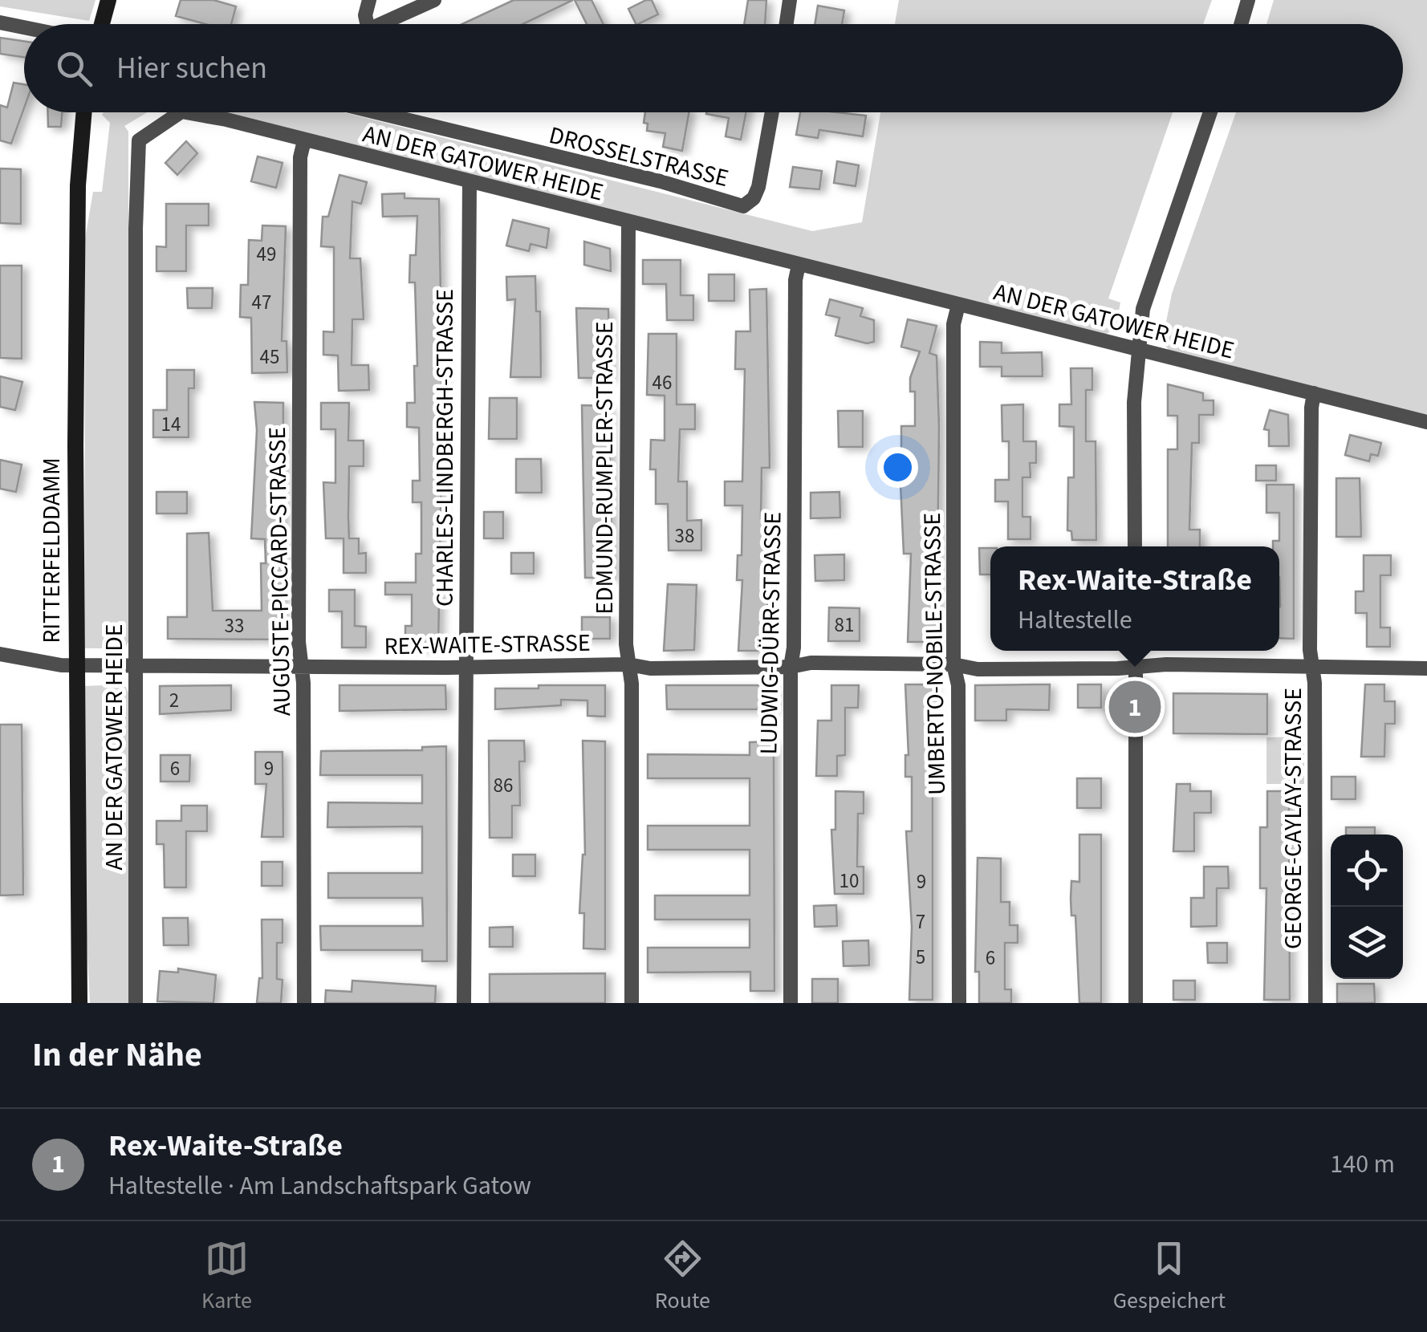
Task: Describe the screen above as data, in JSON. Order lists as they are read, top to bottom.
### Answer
{
  "streets": {
    "main road": ["RITTERFELDDAMM"],
    "street": [
      "DROSSELSTRASSE",
      "AN DER GATOWER HEIDE",
      "CHARLES-LINDBERGH-STRASSE",
      "EDMUND-RUMPLER-STRASSE",
      "AUGUSTE-PICCARD-STRASSE",
      "LUDWIG-DÜRR-STRASSE",
      "REX-WAITE-STRASSE",
      "UMBERTO-NOBILE-STRASSE",
      "GEORGE-CAYLAY-STRASSE"
    ]
  },
  "crossings": [
    ["AN DER GATOWER HEIDE", "CHARLES-LINDBERGH-STRASSE"],
    ["AN DER GATOWER HEIDE", "EDMUND-RUMPLER-STRASSE"],
    ["AN DER GATOWER HEIDE", "AUGUSTE-PICCARD-STRASSE"],
    ["AN DER GATOWER HEIDE", "LUDWIG-DÜRR-STRASSE"],
    ["AN DER GATOWER HEIDE", "REX-WAITE-STRASSE"],
    ["AN DER GATOWER HEIDE", "UMBERTO-NOBILE-STRASSE"],
    ["AN DER GATOWER HEIDE", "GEORGE-CAYLAY-STRASSE"],
    ["CHARLES-LINDBERGH-STRASSE", "REX-WAITE-STRASSE"],
    ["EDMUND-RUMPLER-STRASSE", "REX-WAITE-STRASSE"],
    ["RITTERFELDDAMM", "REX-WAITE-STRASSE"],
    ["AUGUSTE-PICCARD-STRASSE", "REX-WAITE-STRASSE"],
    ["LUDWIG-DÜRR-STRASSE", "REX-WAITE-STRASSE"],
    ["REX-WAITE-STRASSE", "UMBERTO-NOBILE-STRASSE"],
    ["REX-WAITE-STRASSE", "GEORGE-CAYLAY-STRASSE"]
  ],
  "house_numbers": [
    "49",
    "47",
    "45",
    "46",
    "14",
    "38",
    "81",
    "33",
    "2",
    "6",
    "9",
    "86",
    "10",
    "9",
    "7",
    "5",
    "6"
  ],
  "page": {
    "search": "Hier suchen",
    "popup": ["Rex-Waite-Straße", "Haltestelle"],
    "pins": "1",
    "heading": "In der Nähe",
    "list": [
      {
        "mark": "1",
        "name": "Rex-Waite-Straße",
        "note": "Haltestelle · Am Landschaftspark Gatow",
        "value": "140 m"
      }
    ],
    "nav": ["Karte", "Route", "Gespeichert"]
  }
}
